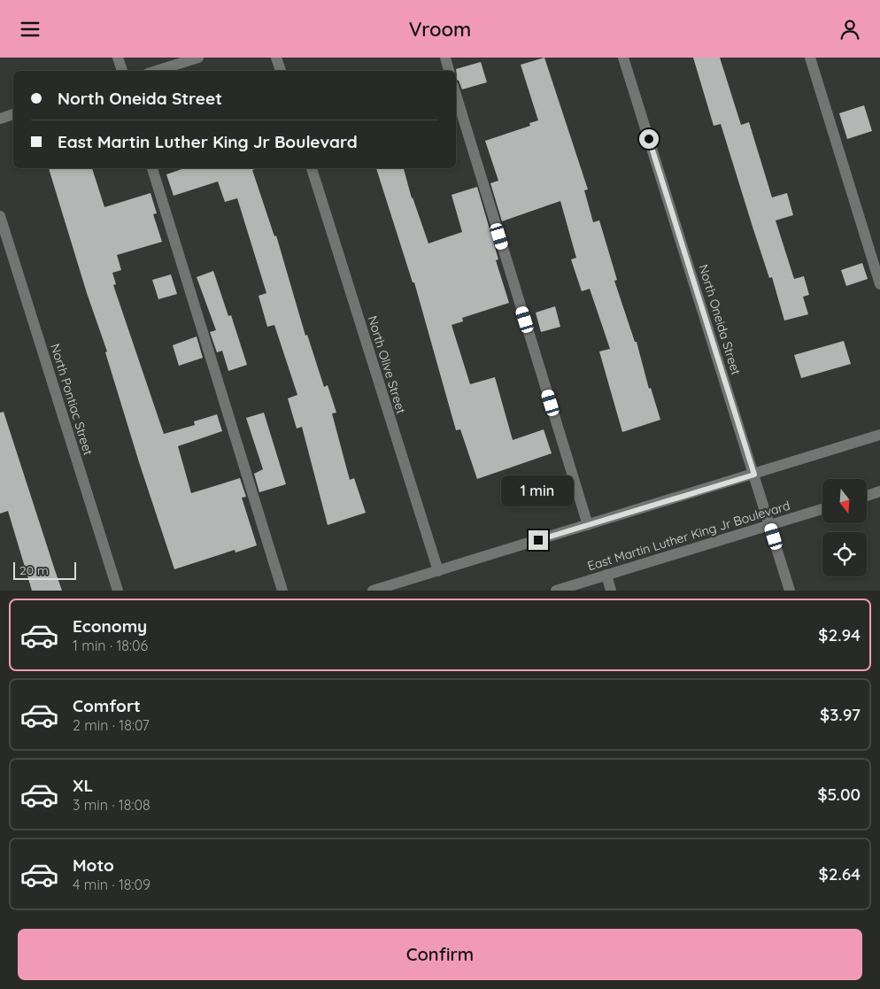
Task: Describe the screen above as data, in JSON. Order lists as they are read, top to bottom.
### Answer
{
  "streets": {
    "street": [
      "North Oneida Street",
      "North Olive Street",
      "North Pontiac Street",
      "East Martin Luther King Jr Boulevard"
    ]
  },
  "crossings": [
    ["North Oneida Street", "East Martin Luther King Jr Boulevard"]
  ],
  "scale_bar": "20 m",
  "north": "bottom",
  "page": {
    "header": "Vroom",
    "banner": ["North Oneida Street", "East Martin Luther King Jr Boulevard"],
    "bubble": "1 min",
    "scale": "20 m",
    "list": [
      {
        "name": "Economy",
        "note": "1 min · 18:06",
        "value": "$2.94"
      },
      {
        "name": "Comfort",
        "note": "2 min · 18:07",
        "value": "$3.97"
      },
      {
        "name": "XL",
        "note": "3 min · 18:08",
        "value": "$5.00"
      },
      {
        "name": "Moto",
        "note": "4 min · 18:09",
        "value": "$2.64"
      }
    ],
    "buttons": "Confirm"
  }
}
